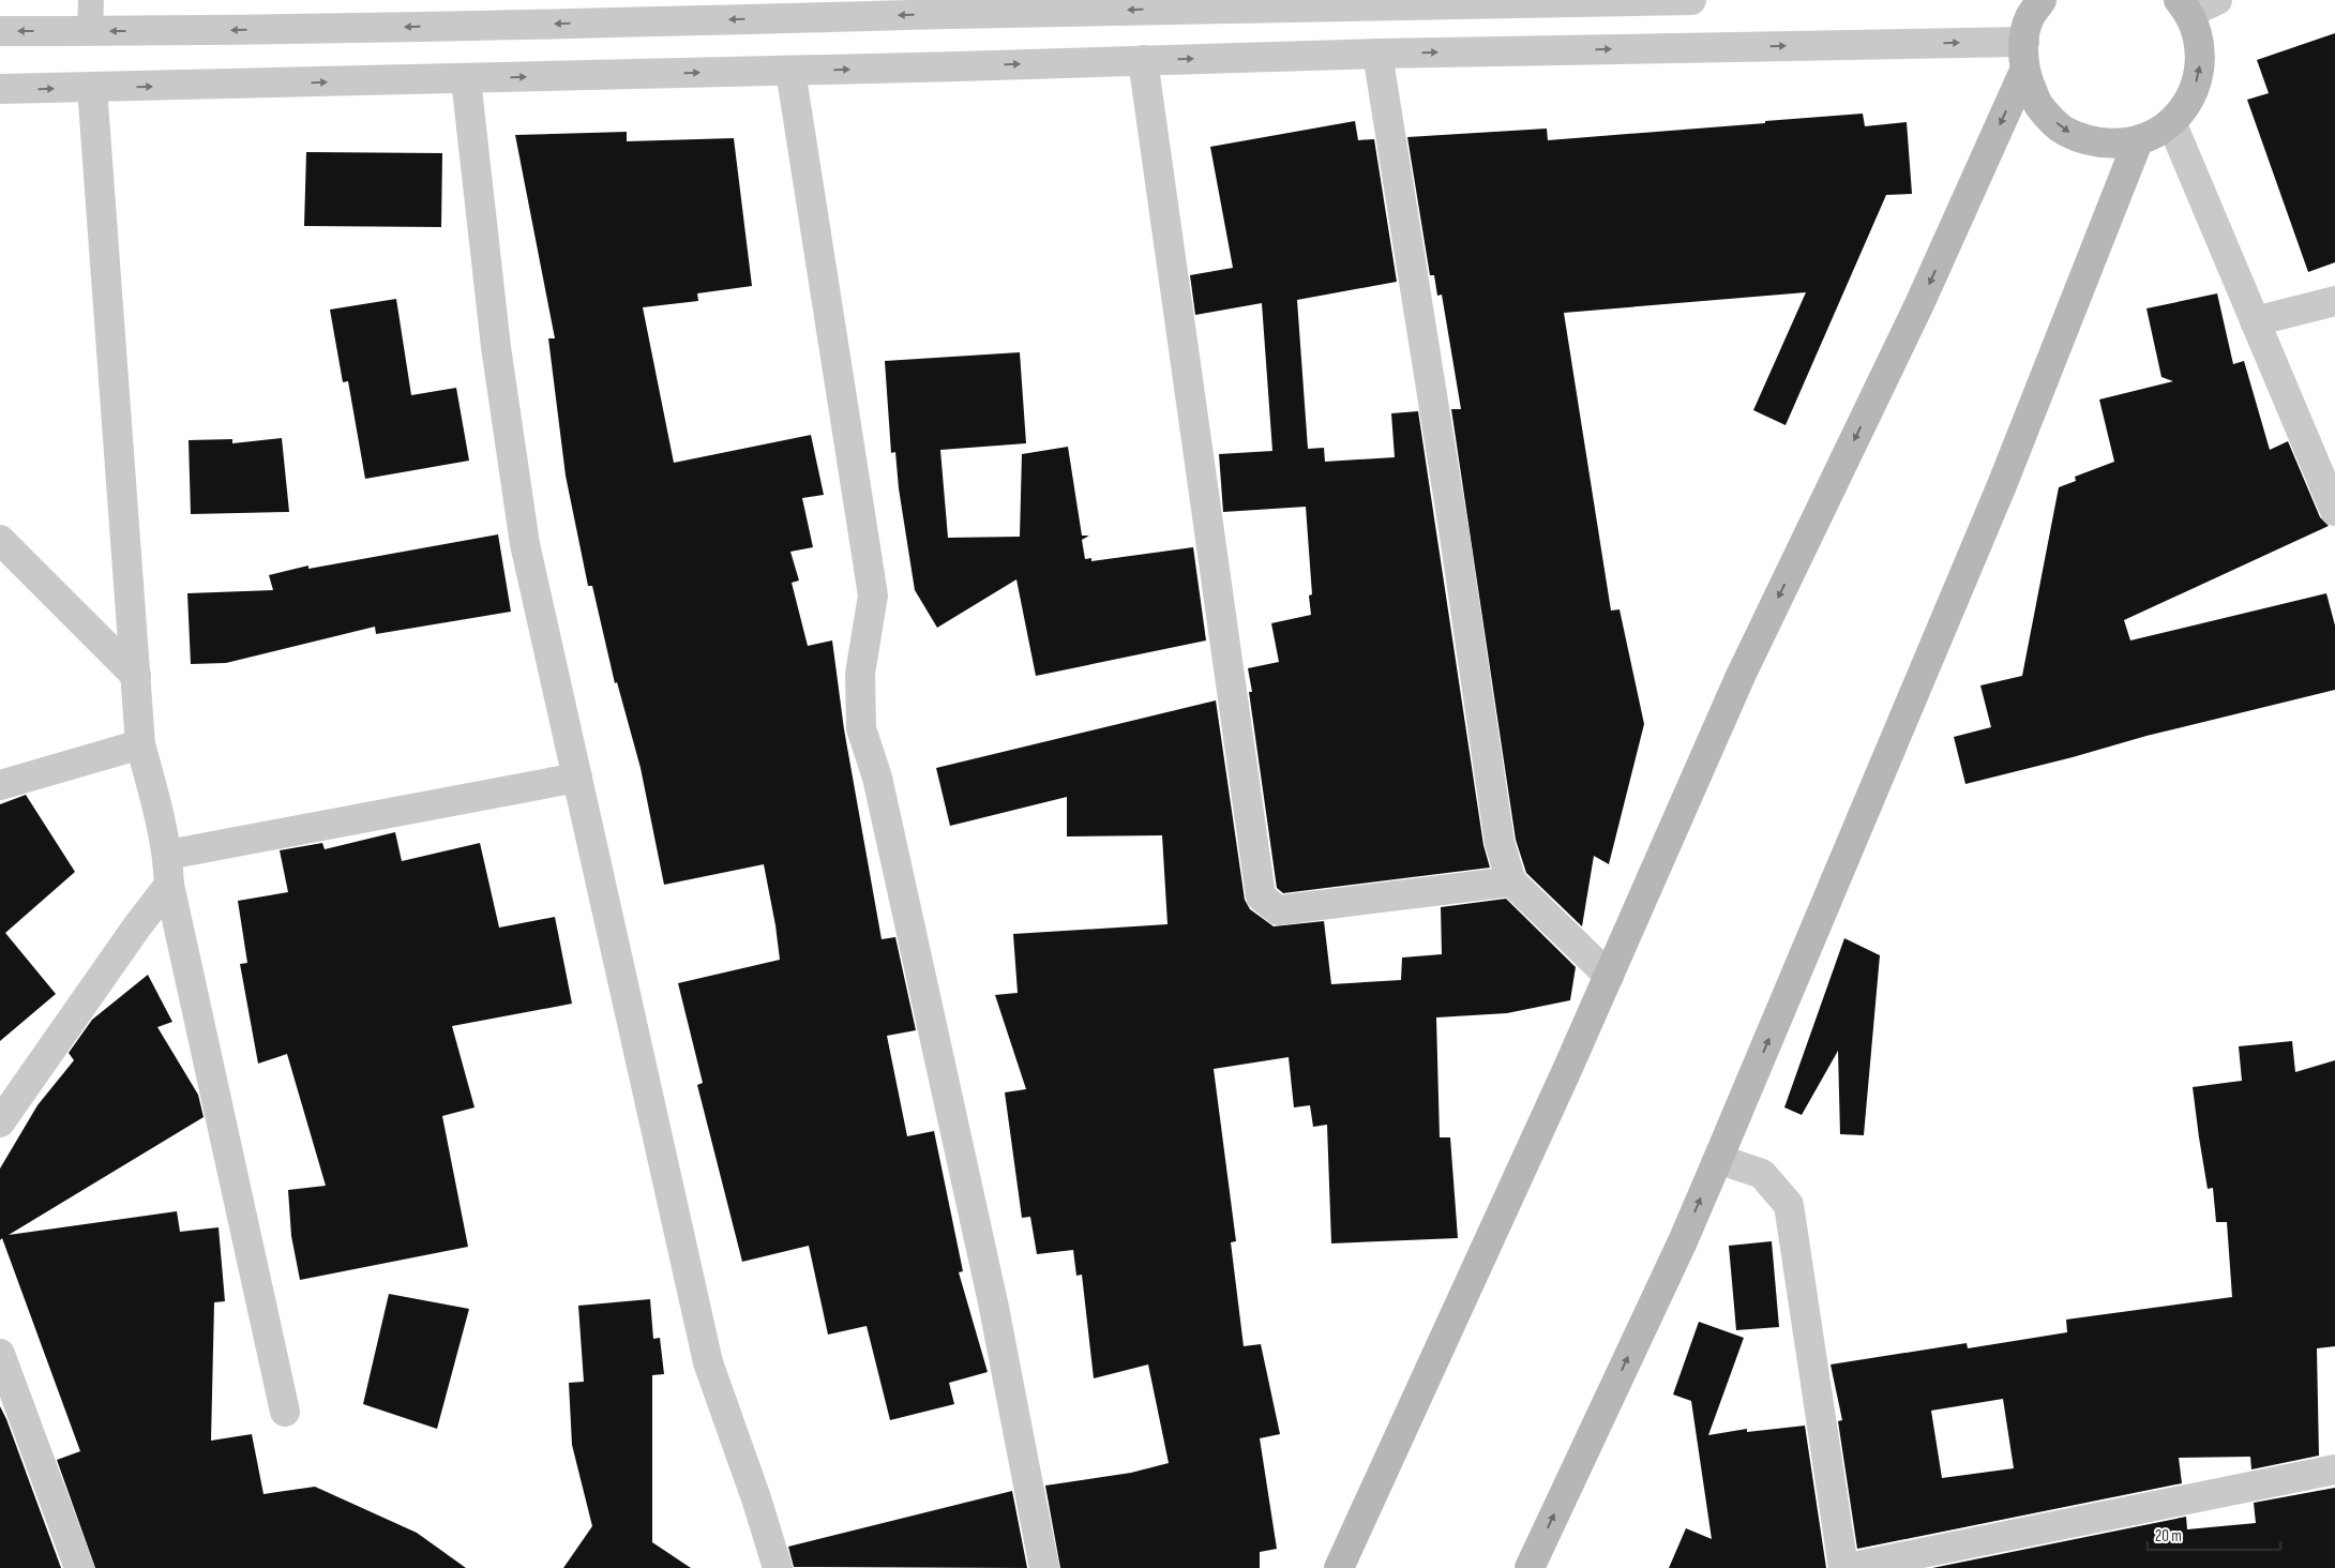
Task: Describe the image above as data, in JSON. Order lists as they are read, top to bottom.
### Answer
{
  "scale_bar": "20 m"
}
